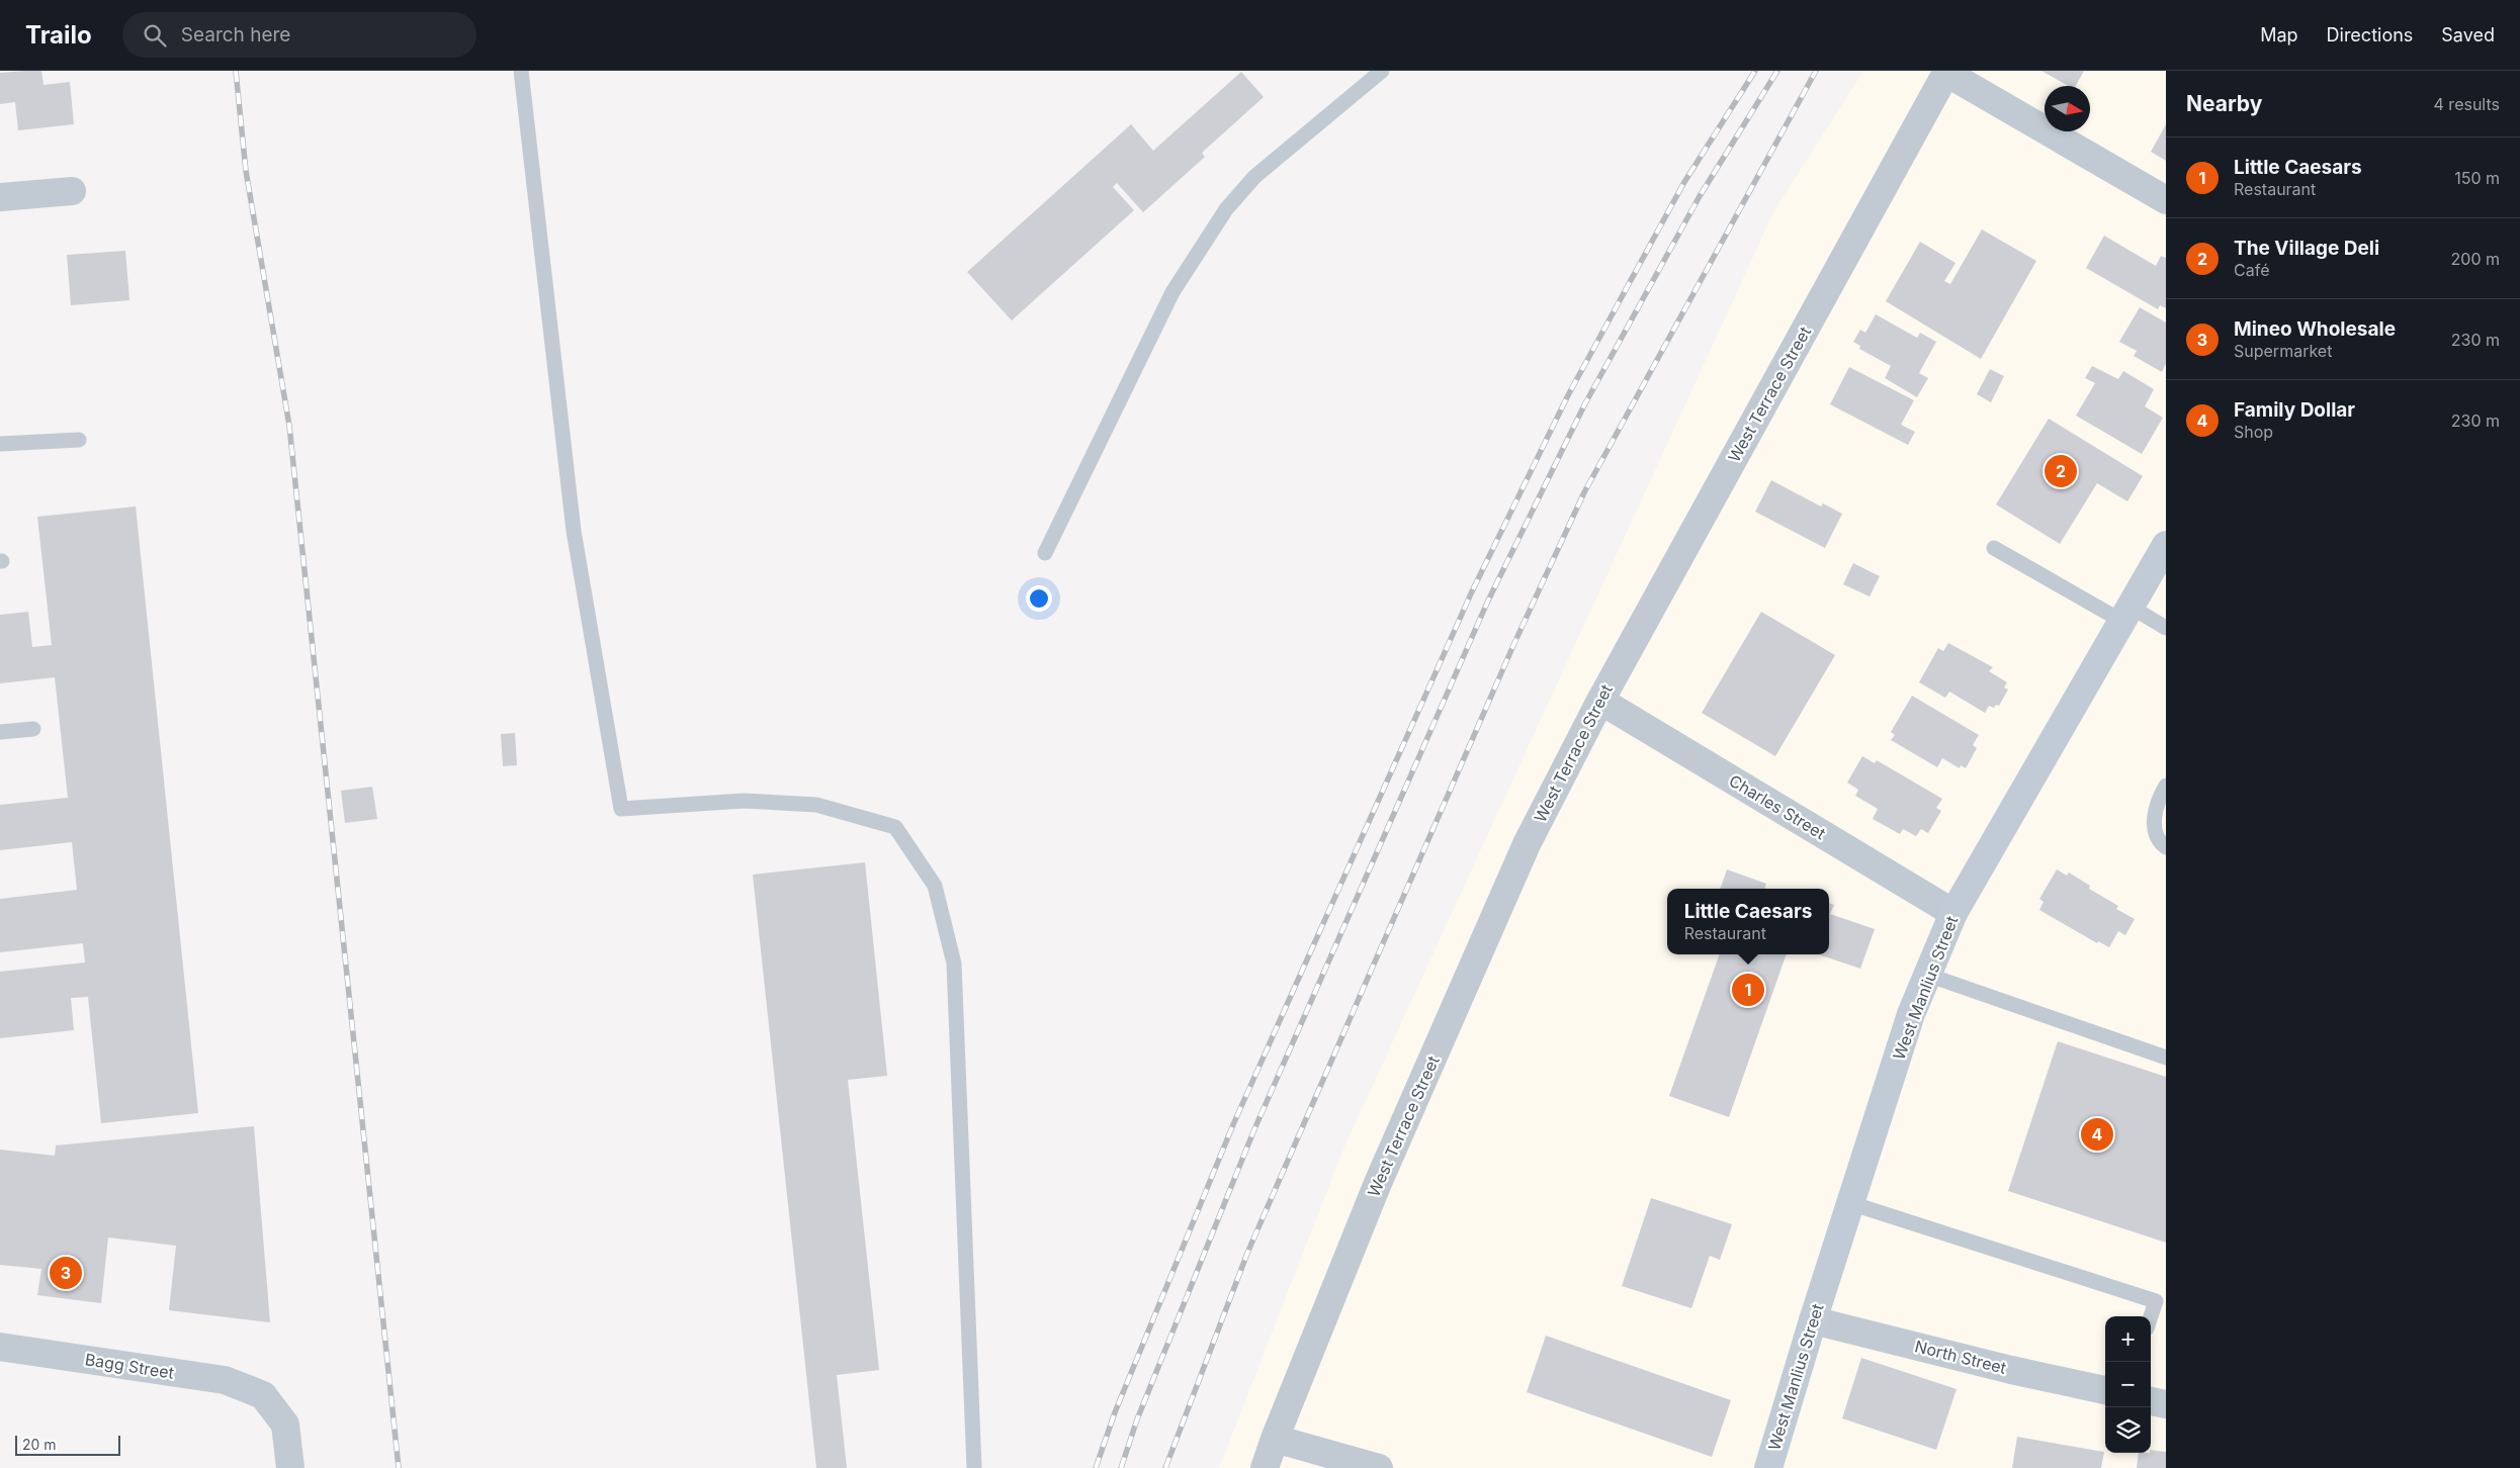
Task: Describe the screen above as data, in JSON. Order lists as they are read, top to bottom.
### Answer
{
  "streets": {
    "main road": ["West Manlius Street"],
    "street": [
      "West Terrace Street",
      "Charles Street",
      "North Street",
      "Bagg Street"
    ]
  },
  "crossings": [
    ["West Terrace Street", "Charles Street"],
    ["Charles Street", "West Manlius Street"],
    ["West Manlius Street", "North Street"]
  ],
  "scale_bar": "20 m",
  "north": "right",
  "page": {
    "header": "Trailo",
    "search": "Search here",
    "nav": ["Map", "Directions", "Saved"],
    "heading": ["Nearby", "4 results"],
    "list": [
      {
        "mark": "1",
        "name": "Little Caesars",
        "note": "Restaurant",
        "value": "150 m"
      },
      {
        "mark": "2",
        "name": "The Village Deli",
        "note": "Café",
        "value": "200 m"
      },
      {
        "mark": "3",
        "name": "Mineo Wholesale",
        "note": "Supermarket",
        "value": "230 m"
      },
      {
        "mark": "4",
        "name": "Family Dollar",
        "note": "Shop",
        "value": "230 m"
      }
    ],
    "pins": [
      "2",
      "1",
      "4",
      "3"
    ],
    "popup": ["Little Caesars", "Restaurant"],
    "map_buttons": ["+", "−"],
    "scale": "20 m"
  }
}
